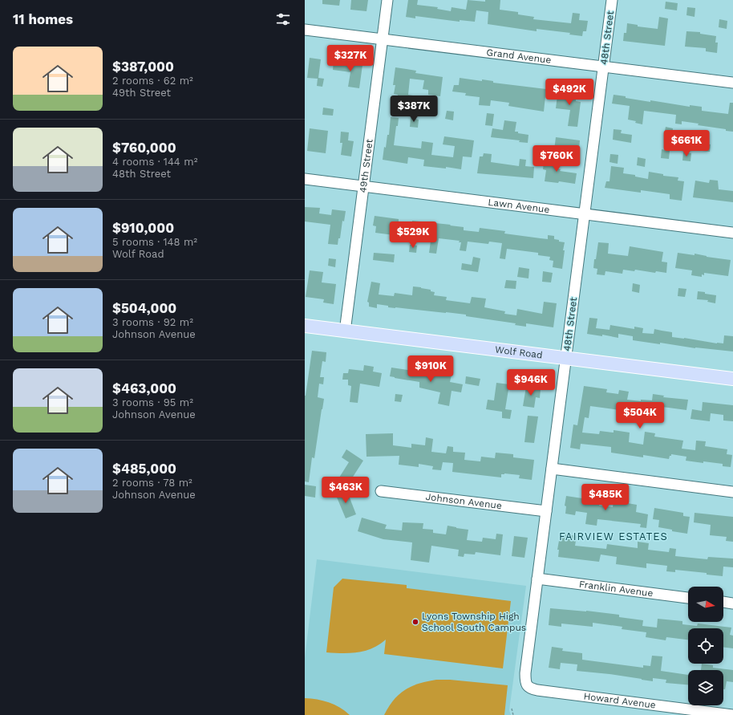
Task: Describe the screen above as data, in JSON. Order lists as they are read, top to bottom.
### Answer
{
  "streets": {
    "main road": ["Wolf Road"],
    "street": [
      "48th Street",
      "Grand Avenue",
      "49th Street",
      "Lawn Avenue",
      "Johnson Avenue",
      "Franklin Avenue",
      "Howard Avenue"
    ]
  },
  "crossings": [
    ["48th Street", "Grand Avenue"],
    ["48th Street", "Lawn Avenue"],
    ["48th Street", "Wolf Road"],
    ["48th Street", "Johnson Avenue"],
    ["48th Street", "Franklin Avenue"],
    ["48th Street", "Howard Avenue"],
    ["Grand Avenue", "49th Street"],
    ["49th Street", "Lawn Avenue"],
    ["49th Street", "Wolf Road"]
  ],
  "districts": ["FAIRVIEW ESTATES"],
  "places": ["Lyons Township High School South Campus"],
  "north": "right",
  "page": {
    "heading": "11 homes",
    "list": [
      {
        "name": "$387,000",
        "note": "2 rooms · 62 m² · 49th Street"
      },
      {
        "name": "$760,000",
        "note": "4 rooms · 144 m² · 48th Street"
      },
      {
        "name": "$910,000",
        "note": "5 rooms · 148 m² · Wolf Road"
      },
      {
        "name": "$504,000",
        "note": "3 rooms · 92 m² · Johnson Avenue"
      },
      {
        "name": "$463,000",
        "note": "3 rooms · 95 m² · Johnson Avenue"
      },
      {
        "name": "$485,000",
        "note": "2 rooms · 78 m² · Johnson Avenue"
      }
    ],
    "price": [
      "$327K",
      "$492K",
      "$387K",
      "$661K",
      "$760K",
      "$529K",
      "$910K",
      "$946K",
      "$504K",
      "$463K",
      "$485K"
    ]
  }
}
